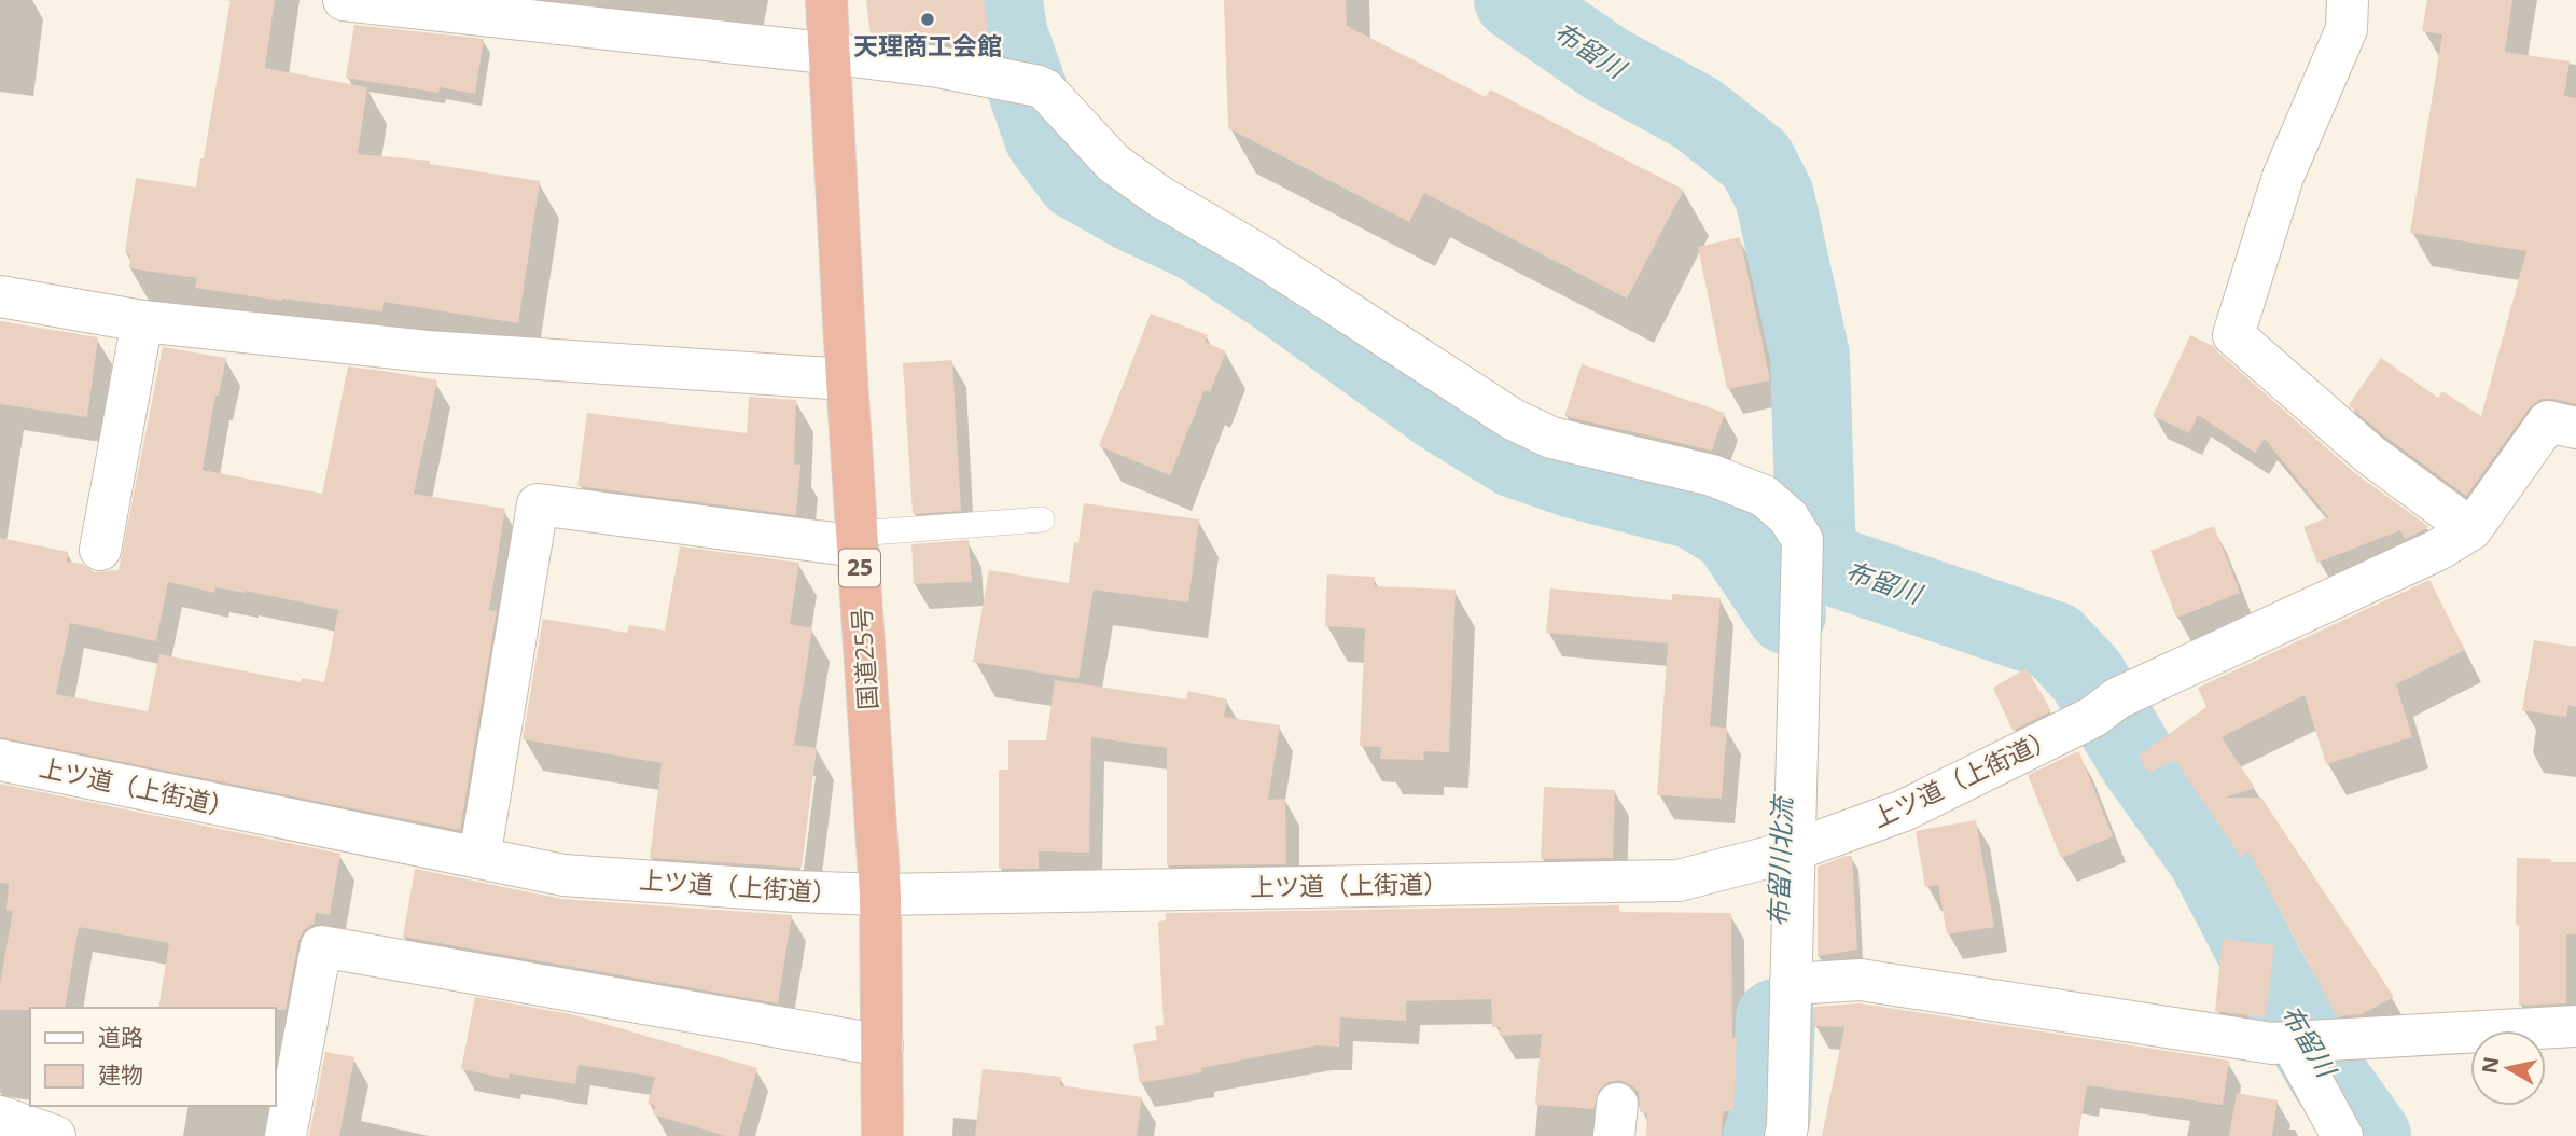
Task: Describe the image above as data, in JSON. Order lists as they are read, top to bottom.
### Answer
{
  "streets": {
    "highway": ["25", "国道25号"],
    "street": ["上ツ道（上街道）"]
  },
  "crossings": [
    ["国道25号", "上ツ道（上街道）"]
  ],
  "water": ["布留川", "布留川北流"],
  "places": ["天理商工会館"],
  "legend": ["道路", "建物"],
  "north": "left"
}
